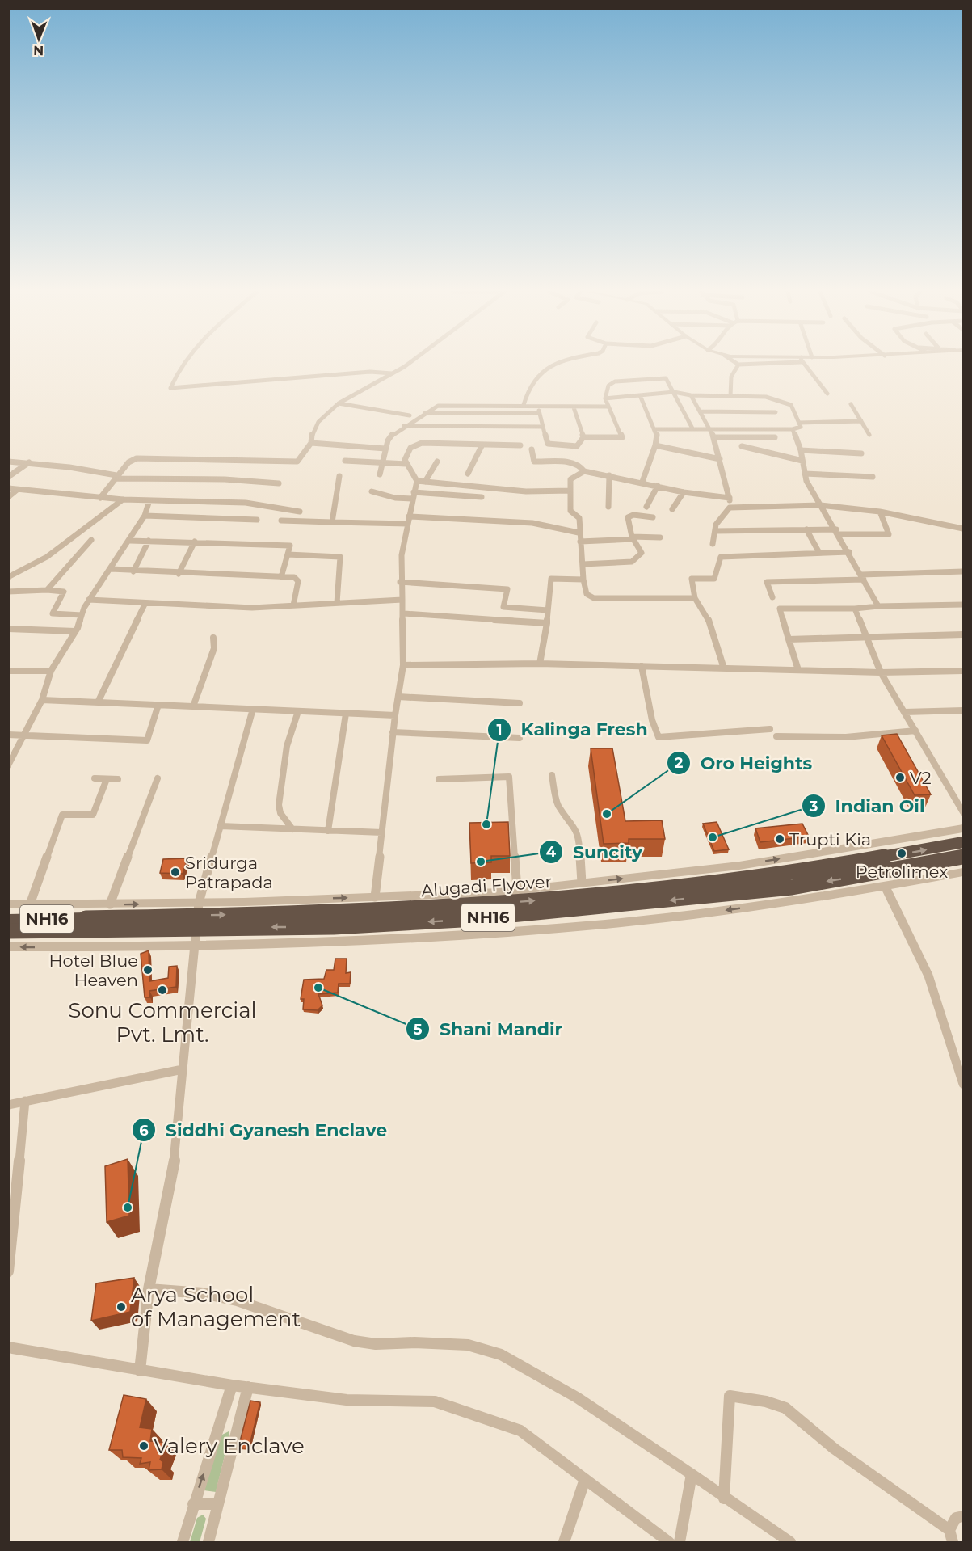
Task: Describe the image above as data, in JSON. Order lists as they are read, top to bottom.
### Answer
{
  "streets": {
    "highway": ["Alugadi Flyover", "NH16"]
  },
  "places": [
    "V2",
    "Oro Heights",
    "Kalinga Fresh",
    "Indian Oil",
    "Trupti Kia",
    "Petrolimex",
    "Suncity",
    "Sridurga Patrapada",
    "Hotel Blue Heaven",
    "Shani Mandir",
    "Sonu Commercial Pvt. Lmt.",
    "Siddhi Gyanesh Enclave",
    "Arya School of Management",
    "Valery Enclave"
  ],
  "north": "bottom"
}
